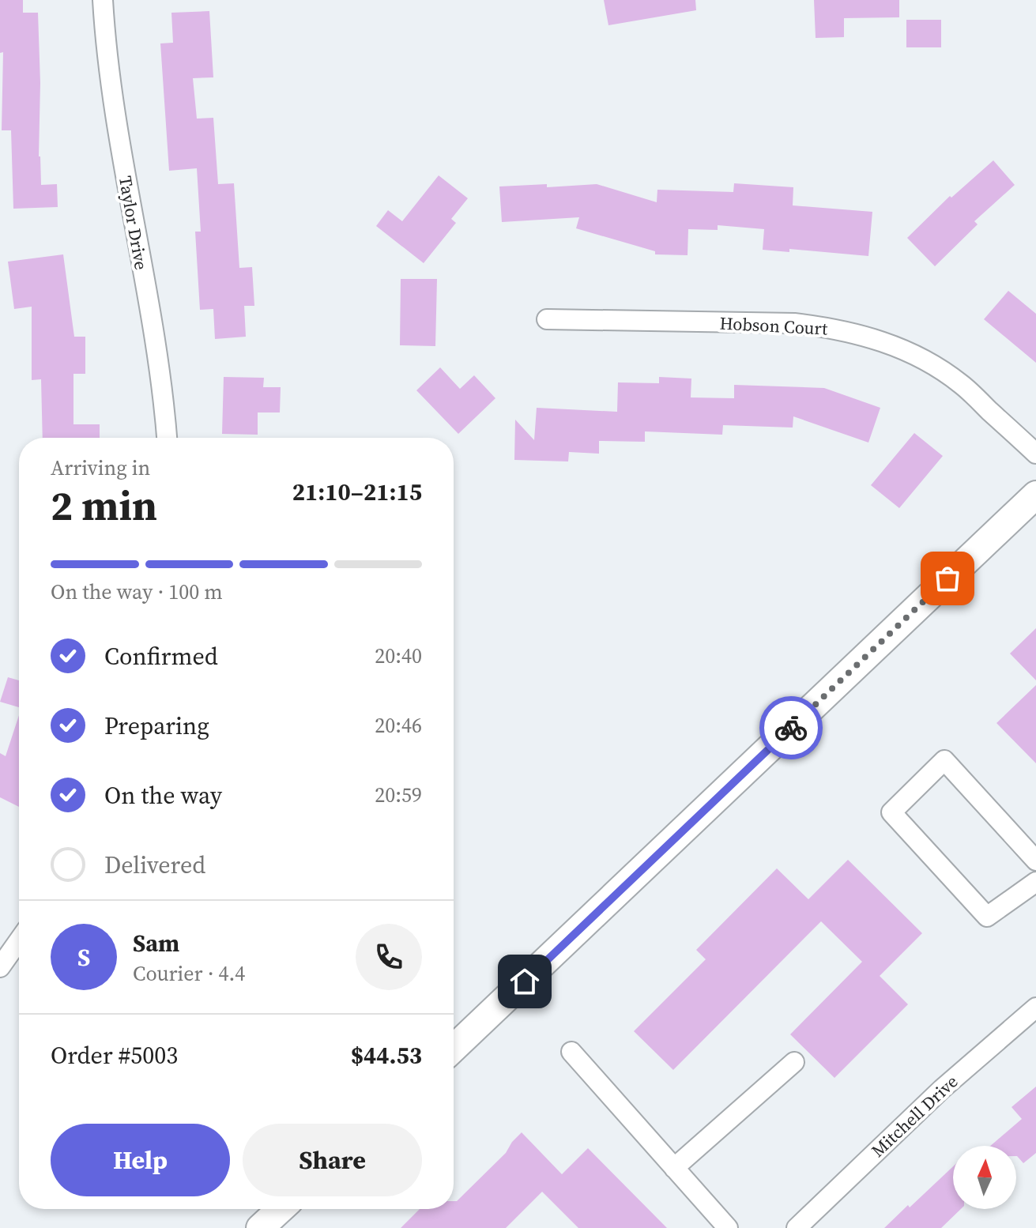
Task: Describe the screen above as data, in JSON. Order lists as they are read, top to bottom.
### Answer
{
  "streets": {
    "street": ["Taylor Drive", "Hobson Court", "Mitchell Drive"]
  },
  "north": "top",
  "page": {
    "heading": ["2 min", "Arriving in", "21:10–21:15"],
    "panel": [
      "Sam",
      "Courier · 4.4",
      "Order #5003",
      "$44.53"
    ],
    "bar": "On the way · 100 m",
    "list": [
      ["Confirmed", "20:40"],
      ["Preparing", "20:46"],
      ["On the way", "20:59"],
      "Delivered"
    ],
    "round": "S",
    "buttons": ["Help", "Share"]
  }
}
